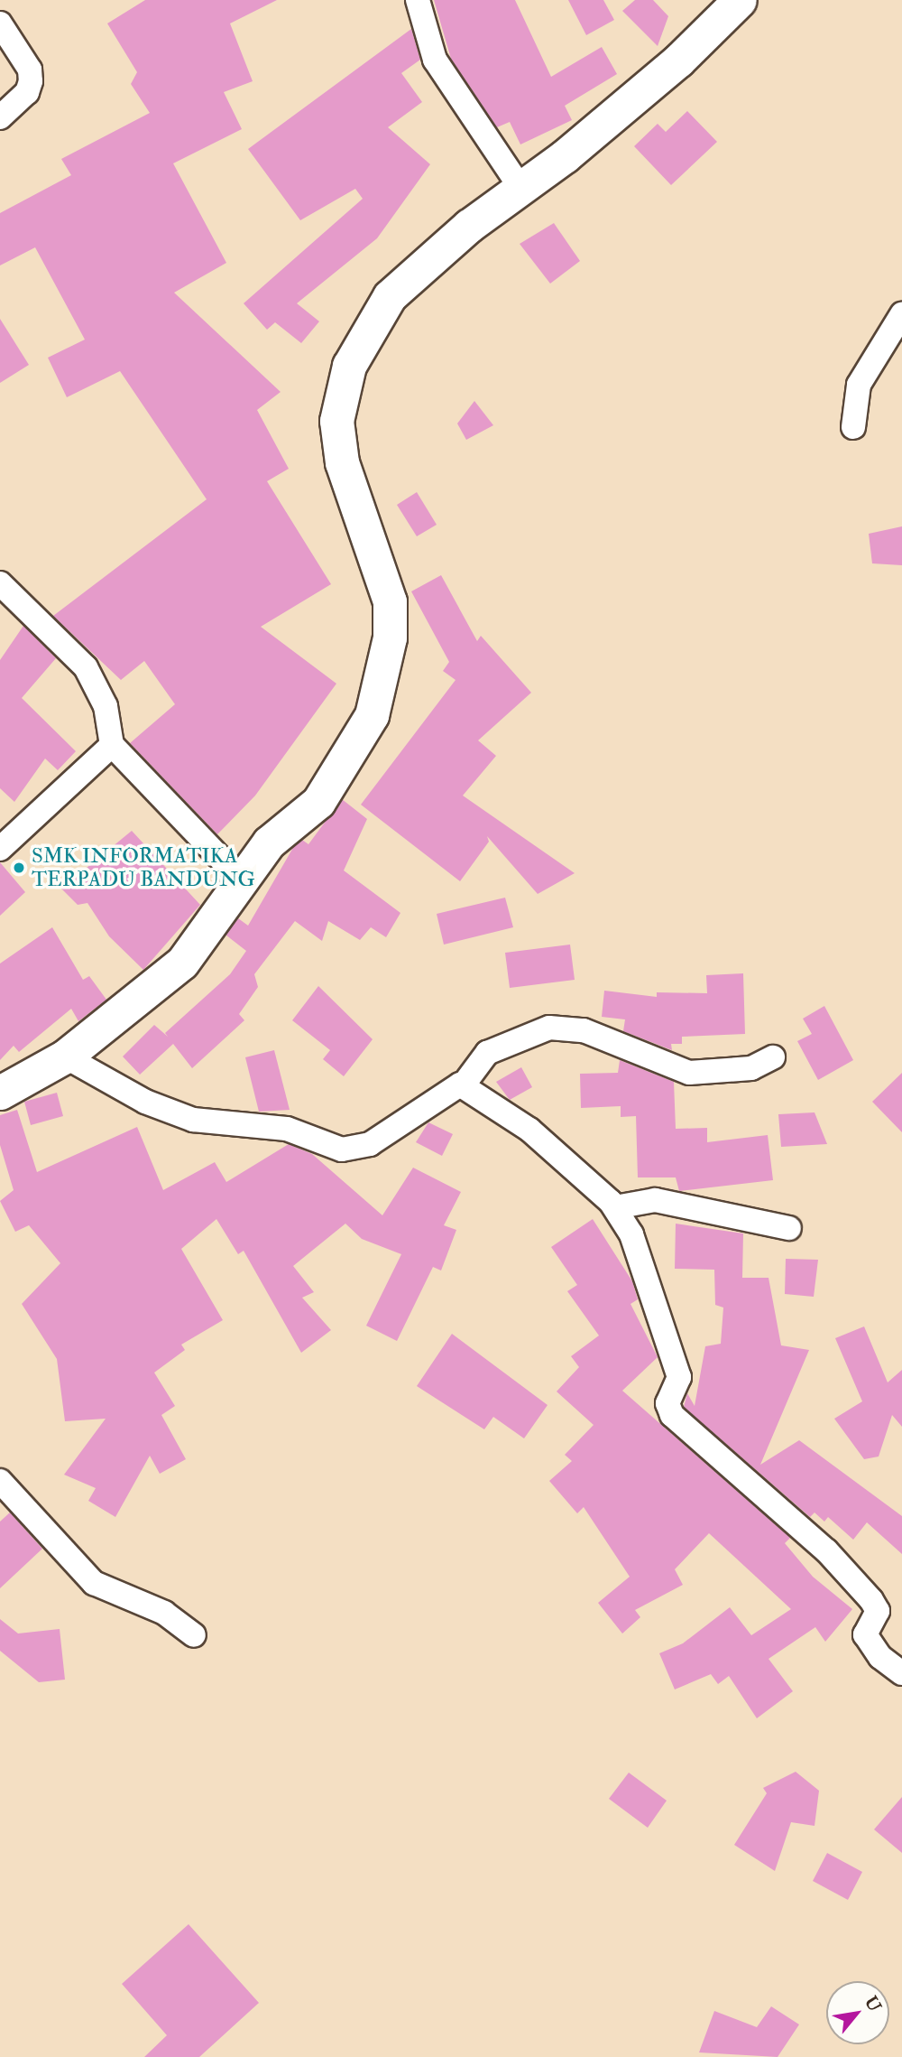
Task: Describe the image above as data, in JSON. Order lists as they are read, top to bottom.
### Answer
{
  "places": ["SMK INFORMATIKA TERPADU BANDUNG"],
  "north": "top right"
}
